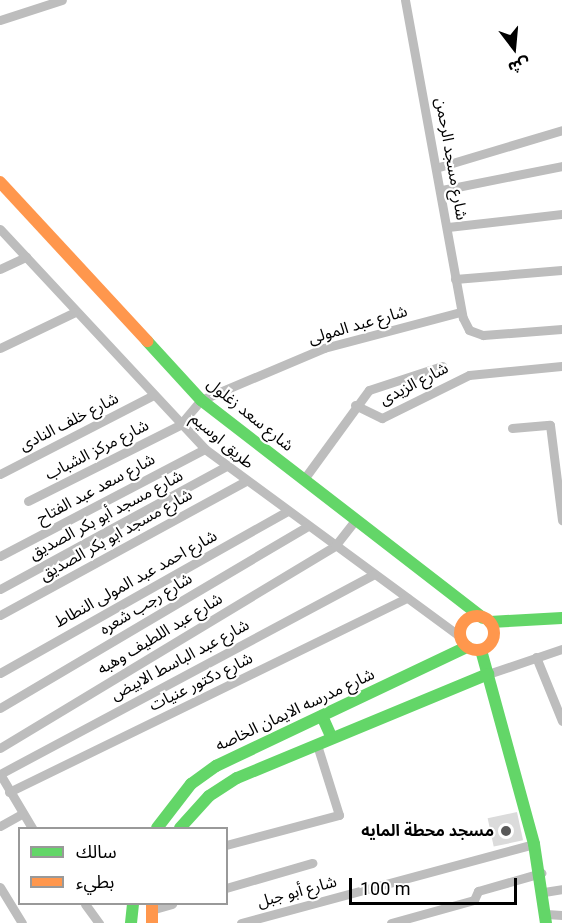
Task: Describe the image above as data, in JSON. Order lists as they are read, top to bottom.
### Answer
{
  "streets": {
    "street": [
      "شارع مسجد الرحمن",
      "شارع عبد المولى",
      "شارع الزيدى",
      "شارع سعد زغلول",
      "شارع خلف النادى",
      "طريق اوسيم",
      "شارع مركز الشباب",
      "شارع سعد عبد الفتاح",
      "شارع مسجد أبو بكر الصديق",
      "شارع مسجد ابو بكر الصديق",
      "شارع احمد عبد المولى النطاط",
      "شارع رجب شعره",
      "شارع عبد اللطيف وهبه",
      "شارع عبد الباسط الابيض",
      "شارع دكتور عنيات",
      "شارع مدرسه الايمان الخاصه",
      "شارع أبو جبل"
    ]
  },
  "crossings": [
    ["شارع مسجد الرحمن", "شارع عبد المولى"],
    ["شارع عبد المولى", "شارع سعد زغلول"],
    ["شارع سعد زغلول", "طريق اوسيم"],
    ["شارع سعد زغلول", "شارع مدرسه الايمان الخاصه"],
    ["شارع خلف النادى", "طريق اوسيم"],
    ["طريق اوسيم", "شارع مركز الشباب"],
    ["طريق اوسيم", "شارع سعد عبد الفتاح"],
    ["طريق اوسيم", "شارع مسجد أبو بكر الصديق"],
    ["طريق اوسيم", "شارع مسجد ابو بكر الصديق"],
    ["طريق اوسيم", "شارع احمد عبد المولى النطاط"],
    ["طريق اوسيم", "شارع رجب شعره"],
    ["طريق اوسيم", "شارع عبد اللطيف وهبه"],
    ["طريق اوسيم", "شارع عبد الباسط الابيض"],
    ["طريق اوسيم", "شارع دكتور عنيات"],
    ["طريق اوسيم", "شارع مدرسه الايمان الخاصه"]
  ],
  "places": ["مسجد محطة المايه"],
  "legend": ["سالك", "بطيء"],
  "scale_bar": "100 m",
  "north": "bottom"
}
